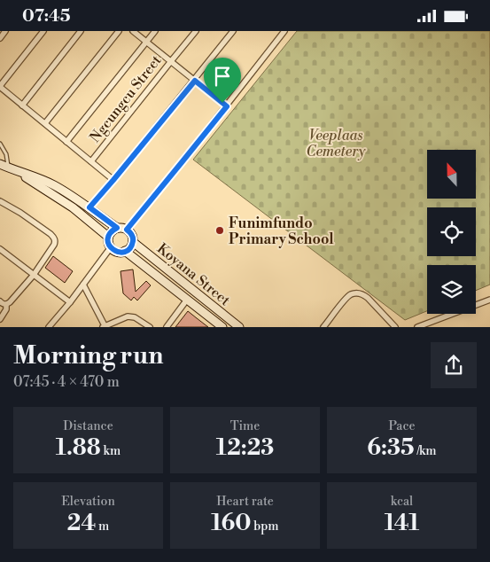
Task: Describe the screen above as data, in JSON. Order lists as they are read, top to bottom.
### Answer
{
  "streets": {
    "main road": ["Koyana Street"],
    "street": ["Ngcungcu Street"]
  },
  "parks": ["Veeplaas Cemetery"],
  "places": ["Funimfundo Primary School"],
  "north": "top",
  "page": {
    "status": "07:45",
    "heading": ["Morning run", "07:45 · 4 × 470 m"],
    "stats": [
      ["Distance", "1.88 km"],
      ["Time", "12:23"],
      ["Pace", "6:35 /km"],
      ["Elevation", "24 m"],
      ["Heart rate", "160 bpm"],
      ["kcal", "141"]
    ]
  }
}
